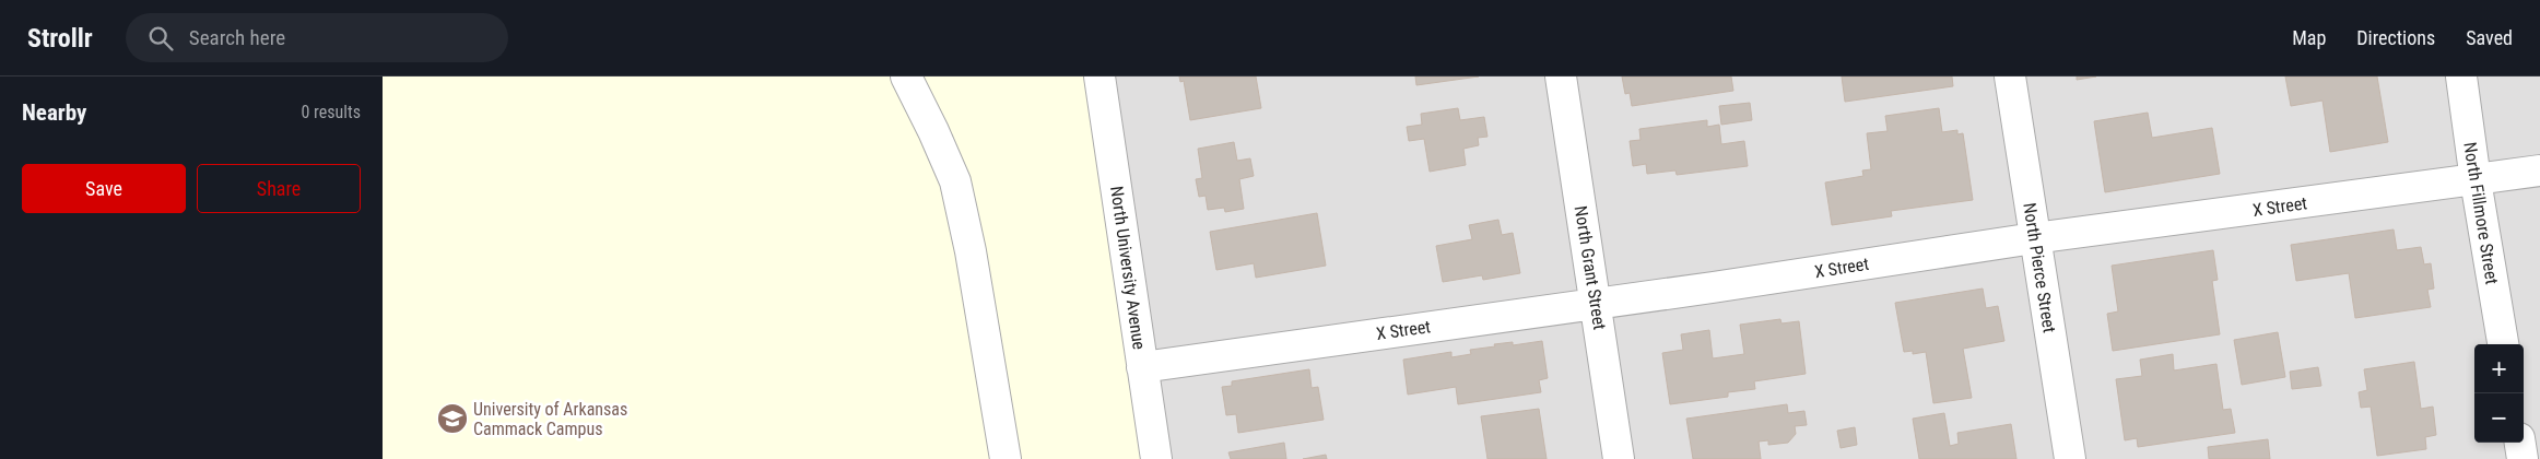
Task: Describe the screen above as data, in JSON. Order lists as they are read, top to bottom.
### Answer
{
  "streets": {
    "street": [
      "X Street",
      "North Fillmore Street",
      "North University Avenue",
      "North Grant Street",
      "North Pierce Street"
    ]
  },
  "crossings": [
    ["X Street", "North Fillmore Street"],
    ["X Street", "North University Avenue"],
    ["X Street", "North Grant Street"],
    ["X Street", "North Pierce Street"]
  ],
  "places": {
    "school or university": ["University of Arkansas Cammack Campus"]
  },
  "page": {
    "header": "Strollr",
    "search": "Search here",
    "nav": ["Map", "Directions", "Saved"],
    "heading": ["Nearby", "0 results"],
    "buttons": ["Save", "Share"],
    "map_buttons": ["+", "−"]
  }
}
